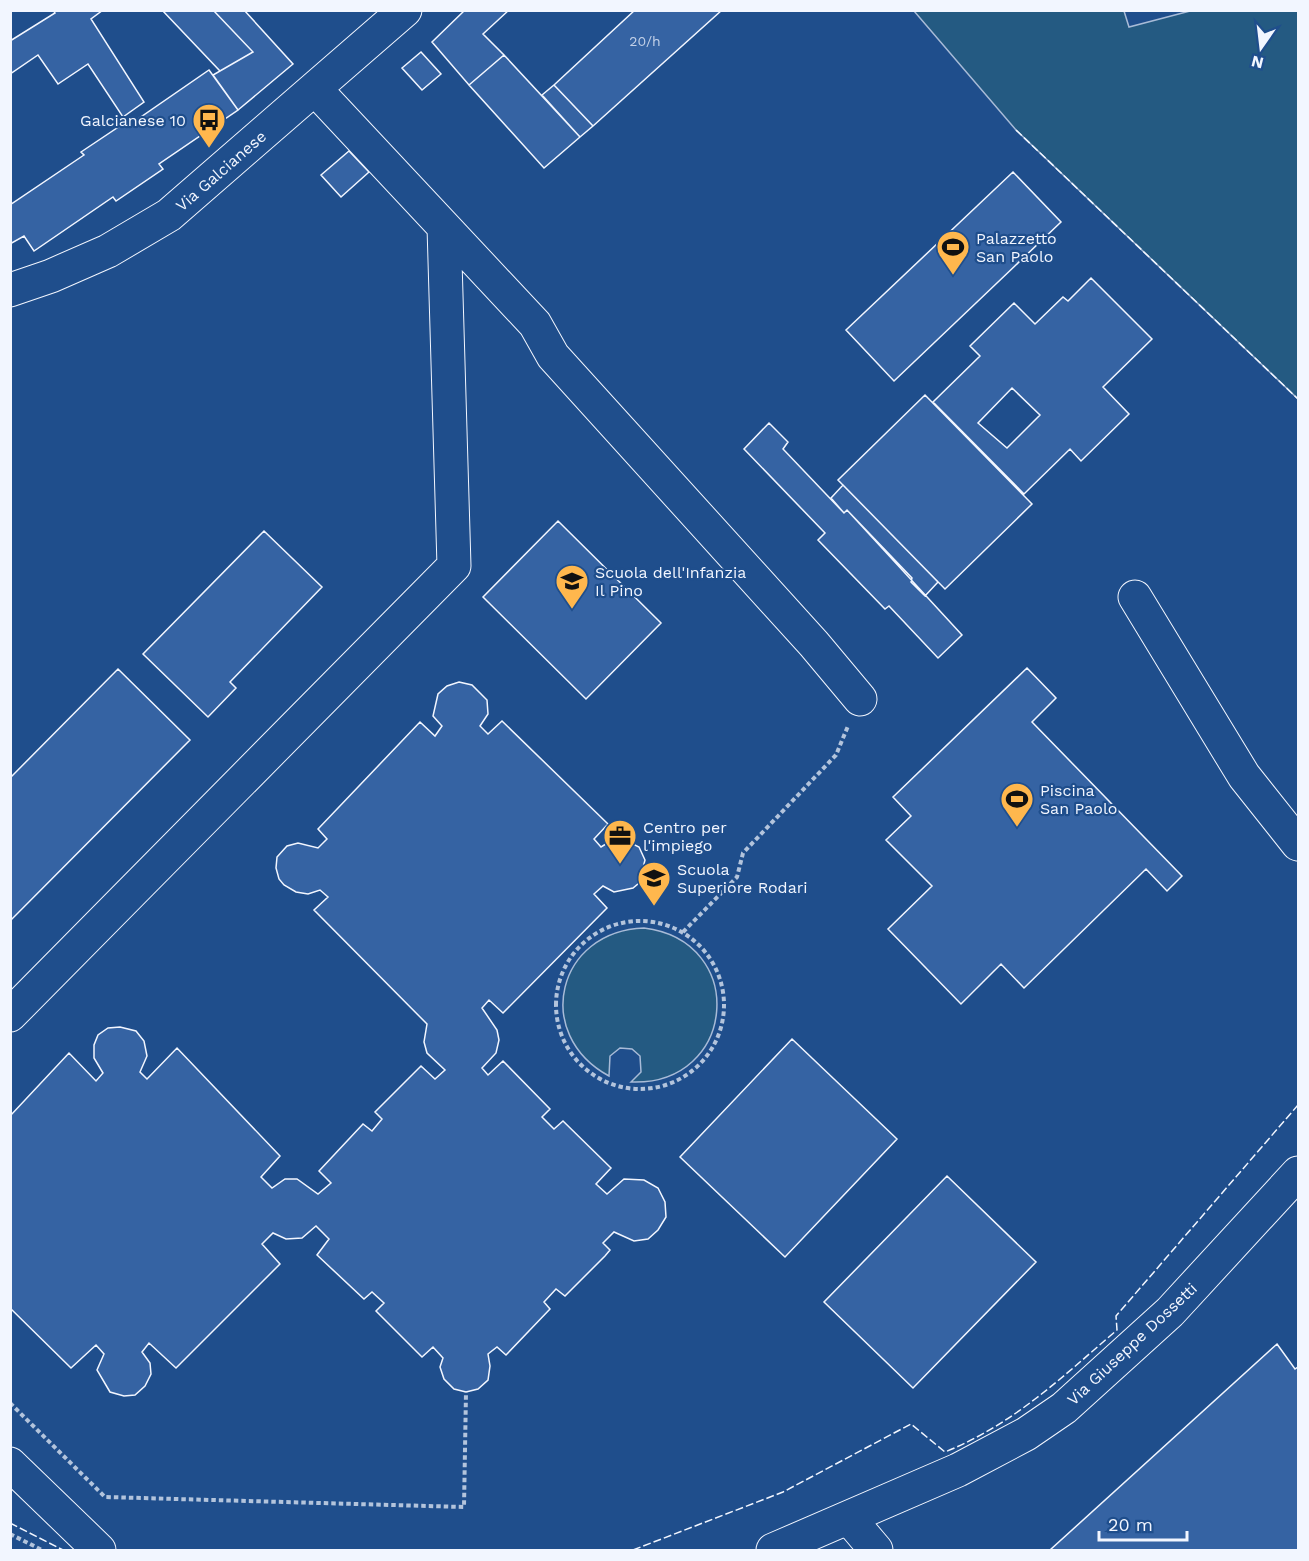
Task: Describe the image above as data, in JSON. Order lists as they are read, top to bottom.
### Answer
{
  "streets": {
    "street": ["Via Galcianese", "Via Giuseppe Dossetti"]
  },
  "places": {
    "bus stop": ["Galcianese 10"],
    "sports": ["Palazzetto San Paolo", "Piscina San Paolo"],
    "school or university": ["Scuola dell'Infanzia Il Pino", "Scuola Superiore Rodari"],
    "office": ["Centro per l'impiego"]
  },
  "house_numbers": ["20/h"],
  "scale_bar": "20 m",
  "north": "bottom"
}
